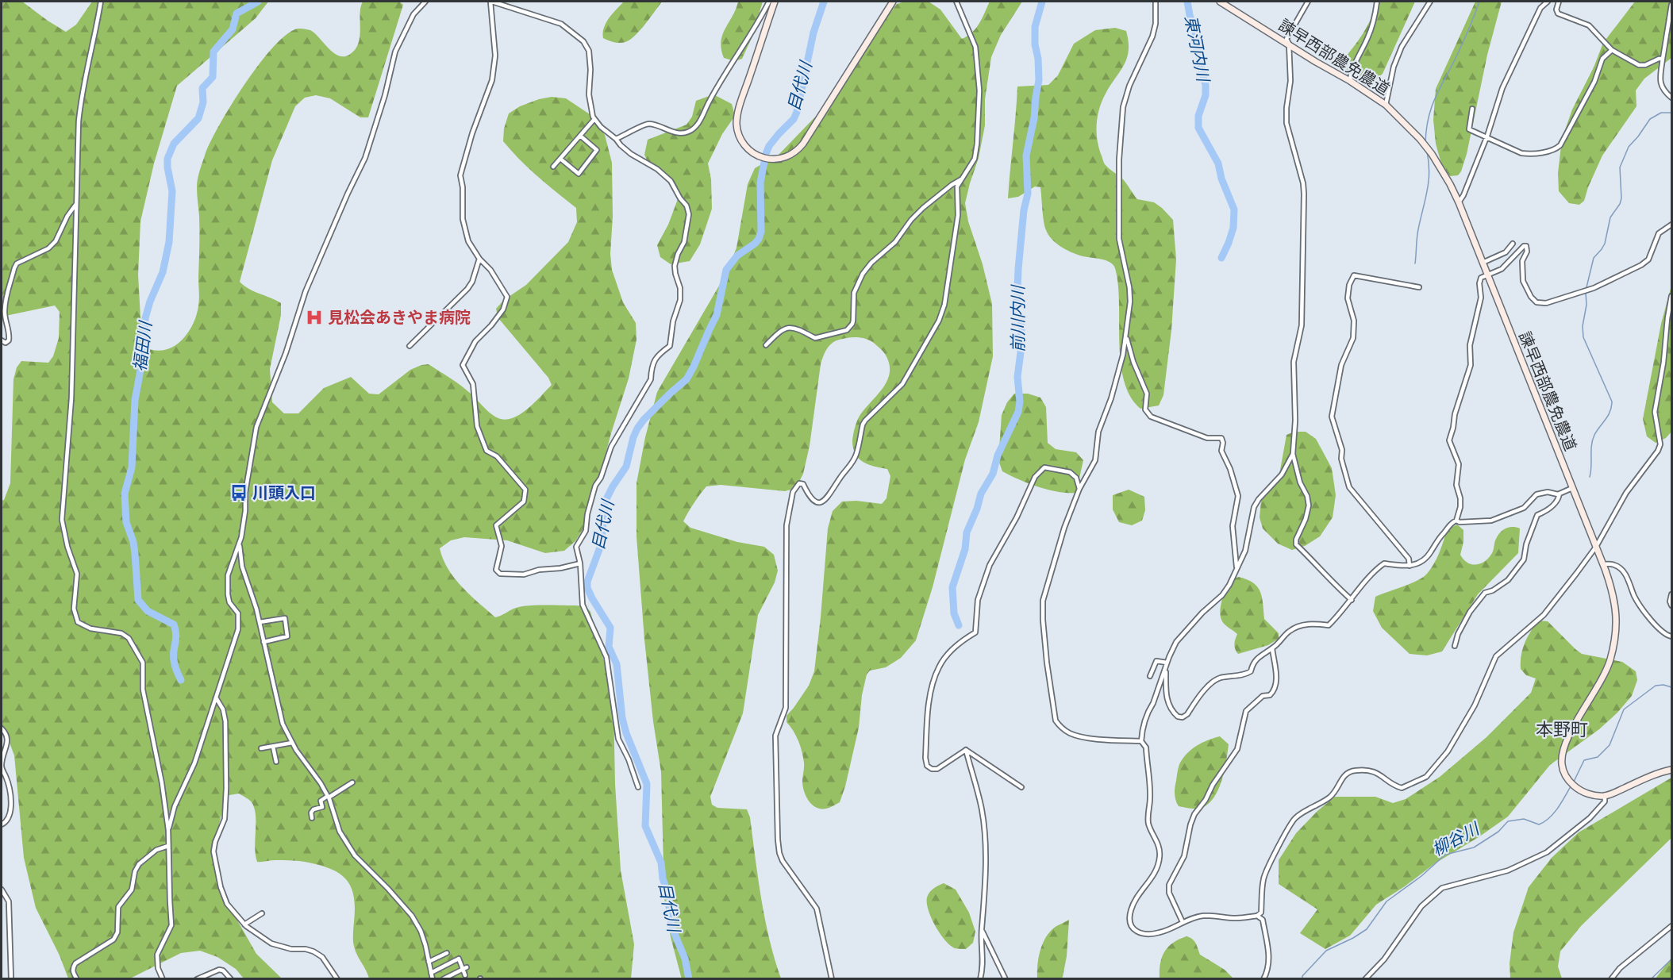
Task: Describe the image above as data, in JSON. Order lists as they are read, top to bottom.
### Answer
{
  "streets": {
    "street": ["諫早西部農免農道"]
  },
  "districts": ["本野町"],
  "water": [
    "東河内川",
    "目代川",
    "前川内川",
    "福田川",
    "柳谷川"
  ],
  "places": {
    "hospital": ["見松会あきやま病院"],
    "bus stop": ["川頭入口"]
  }
}
